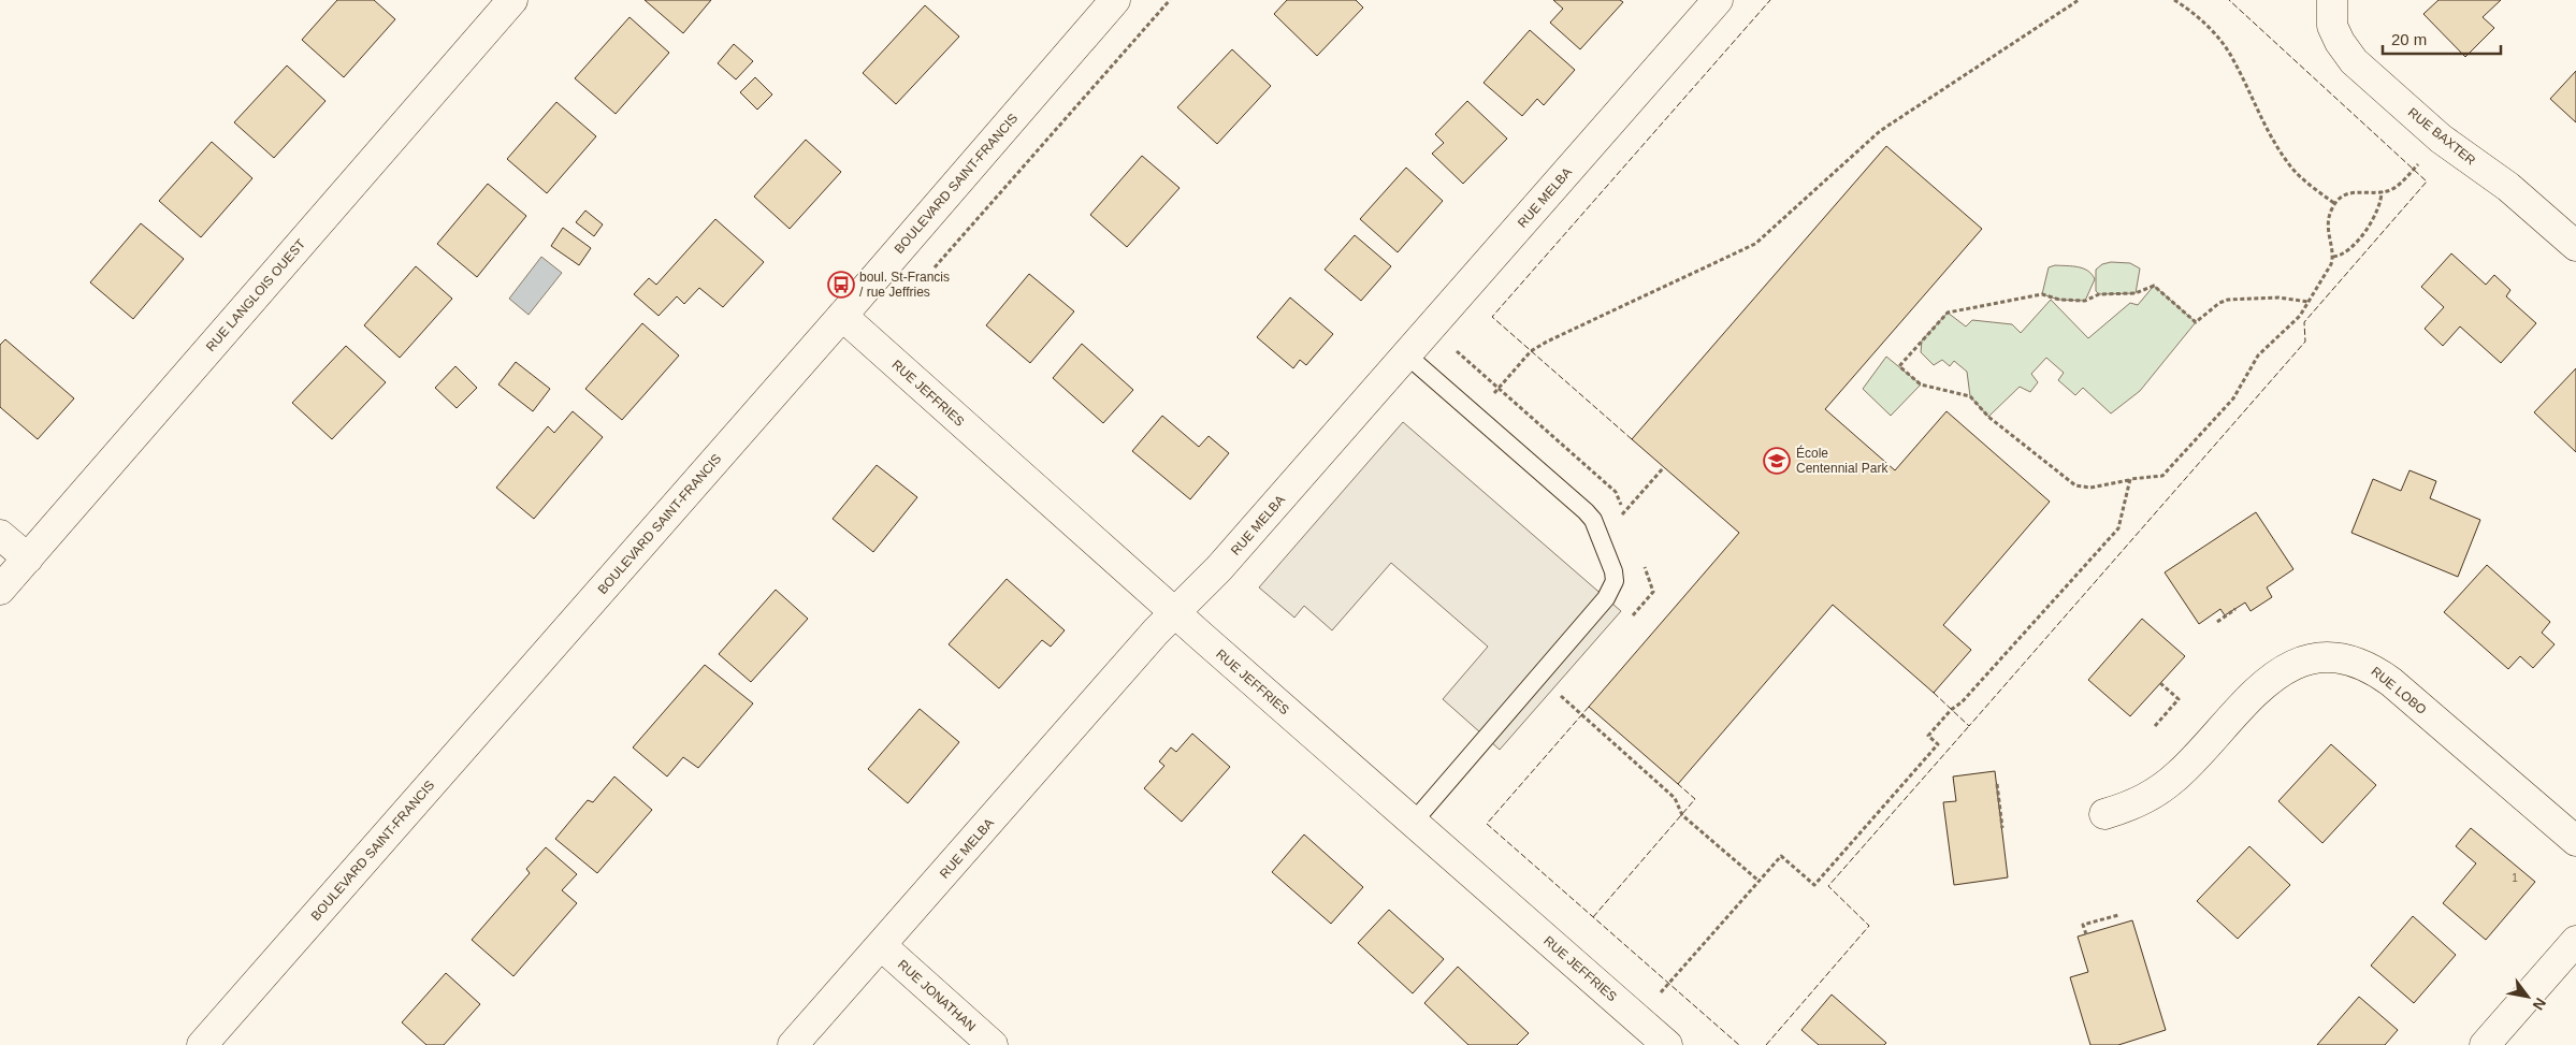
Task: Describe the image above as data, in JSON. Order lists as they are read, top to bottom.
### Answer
{
  "streets": {
    "street": [
      "RUE BAXTER",
      "BOULEVARD SAINT-FRANCIS",
      "RUE MELBA",
      "RUE LANGLOIS OUEST",
      "RUE JEFFRIES",
      "RUE LOBO",
      "RUE JONATHAN"
    ]
  },
  "crossings": [
    ["BOULEVARD SAINT-FRANCIS", "RUE JEFFRIES"],
    ["RUE MELBA", "RUE JEFFRIES"],
    ["RUE MELBA", "RUE JONATHAN"]
  ],
  "places": {
    "bus stop": ["boul. St-Francis / rue Jeffries"],
    "school or university": ["École Centennial Park"]
  },
  "house_numbers": ["1"],
  "scale_bar": "20 m",
  "north": "bottom right"
}
